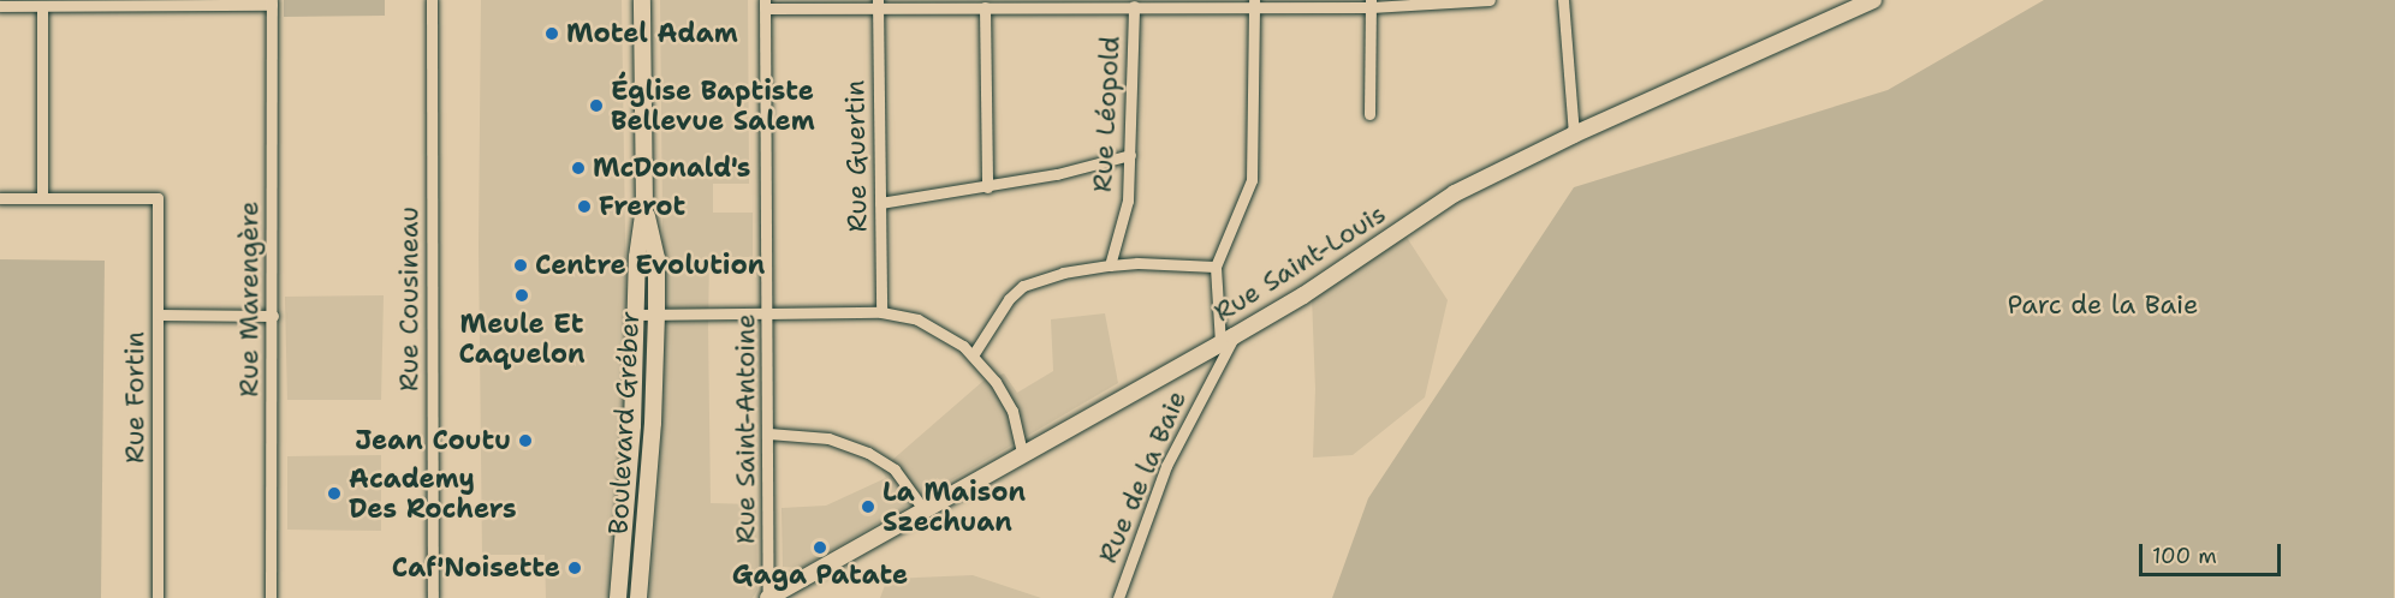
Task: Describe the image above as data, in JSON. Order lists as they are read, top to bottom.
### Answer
{
  "streets": {
    "street": [
      "Rue Léopold",
      "Rue Guertin",
      "Rue Saint-Louis",
      "Rue Marengère",
      "Rue Cousineau",
      "Rue Fortin",
      "Boulevard Gréber",
      "Rue Saint-Antoine",
      "Rue de la Baie"
    ]
  },
  "crossings": [
    ["Rue Saint-Louis", "Rue Saint-Antoine"],
    ["Rue Saint-Louis", "Rue de la Baie"]
  ],
  "parks": ["Parc de la Baie"],
  "places": [
    "Motel Adam",
    "Église Baptiste Bellevue Salem",
    "McDonald's",
    "Frerot",
    "Centre Evolution",
    "Meule Et Caquelon",
    "Jean Coutu",
    "Academy Des Rochers",
    "La Maison Szechuan",
    "Gaga Patate",
    "Caf'Noisette"
  ],
  "scale_bar": "100 m"
}
